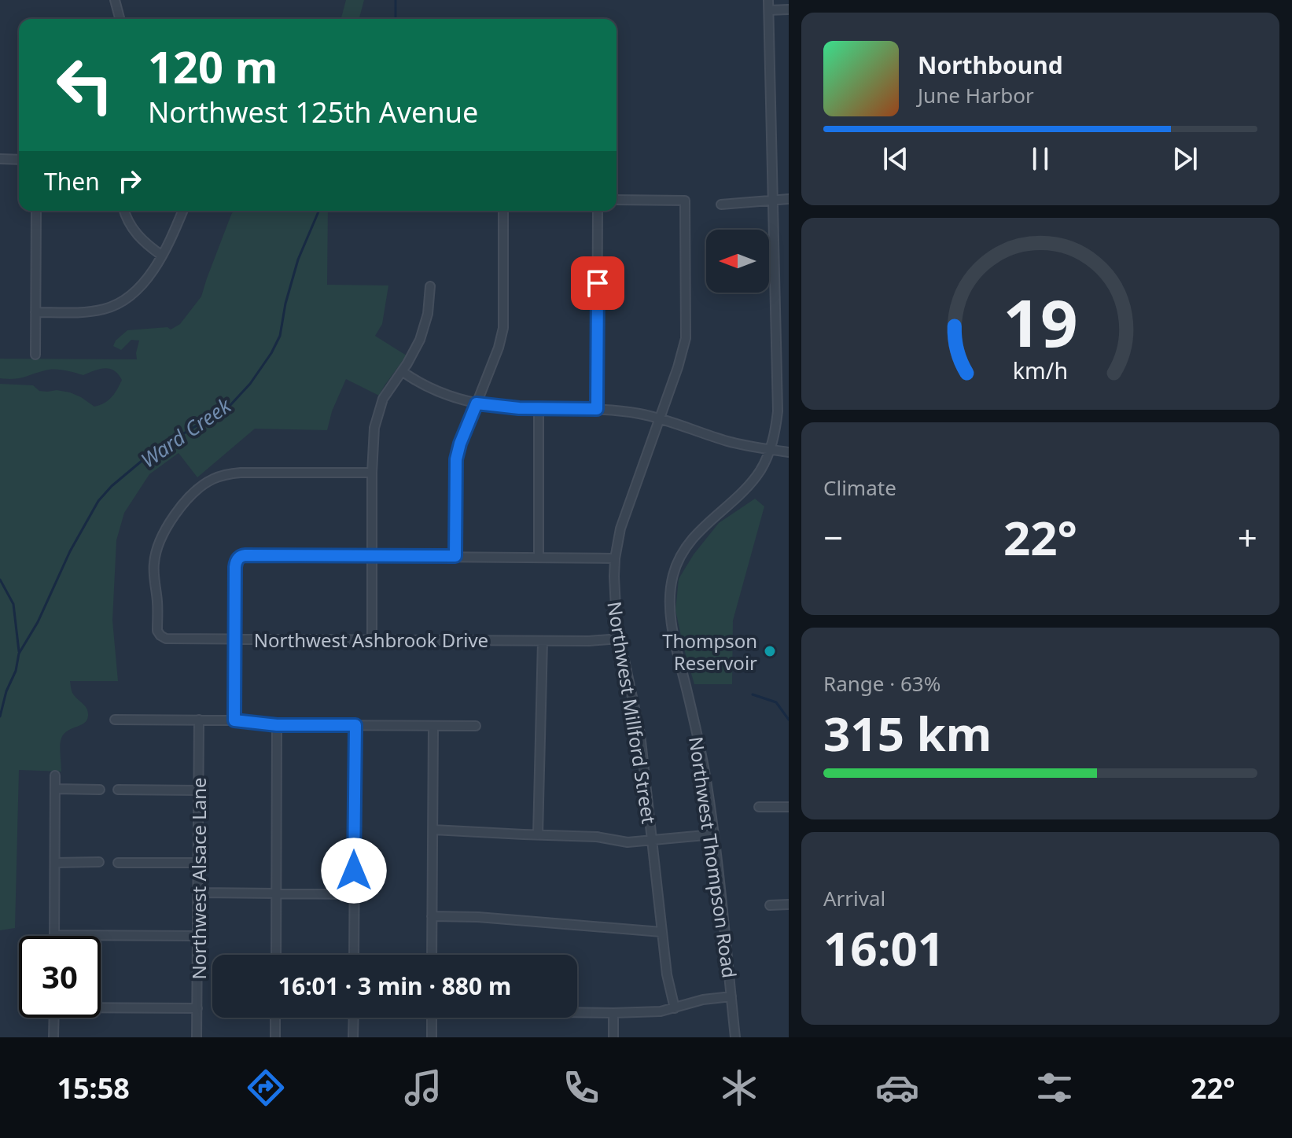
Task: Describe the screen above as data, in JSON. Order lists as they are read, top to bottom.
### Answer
{
  "streets": {
    "street": [
      "Northwest Ashbrook Drive",
      "Northwest Millford Street",
      "Northwest Thompson Road",
      "Northwest Alsace Lane"
    ]
  },
  "crossings": [
    ["Northwest Ashbrook Drive", "Northwest Millford Street"]
  ],
  "water": ["Ward Creek"],
  "places": ["Thompson Reservoir"],
  "north": "left",
  "page": {
    "turn": ["120 m", "Northwest 125th Avenue"],
    "song": ["Northbound", "June Harbor"],
    "then": "Then",
    "tile": [
      "Climate",
      ["Range · 63%", "315 km"],
      ["Arrival", "16:01"]
    ],
    "heat": ["−", "22°", "+"],
    "limit": "30",
    "trip": "16:01 · 3 min · 880 m",
    "tabs": ["15:58", "22°"],
    "gauge": ["19", "km/h"]
  }
}
